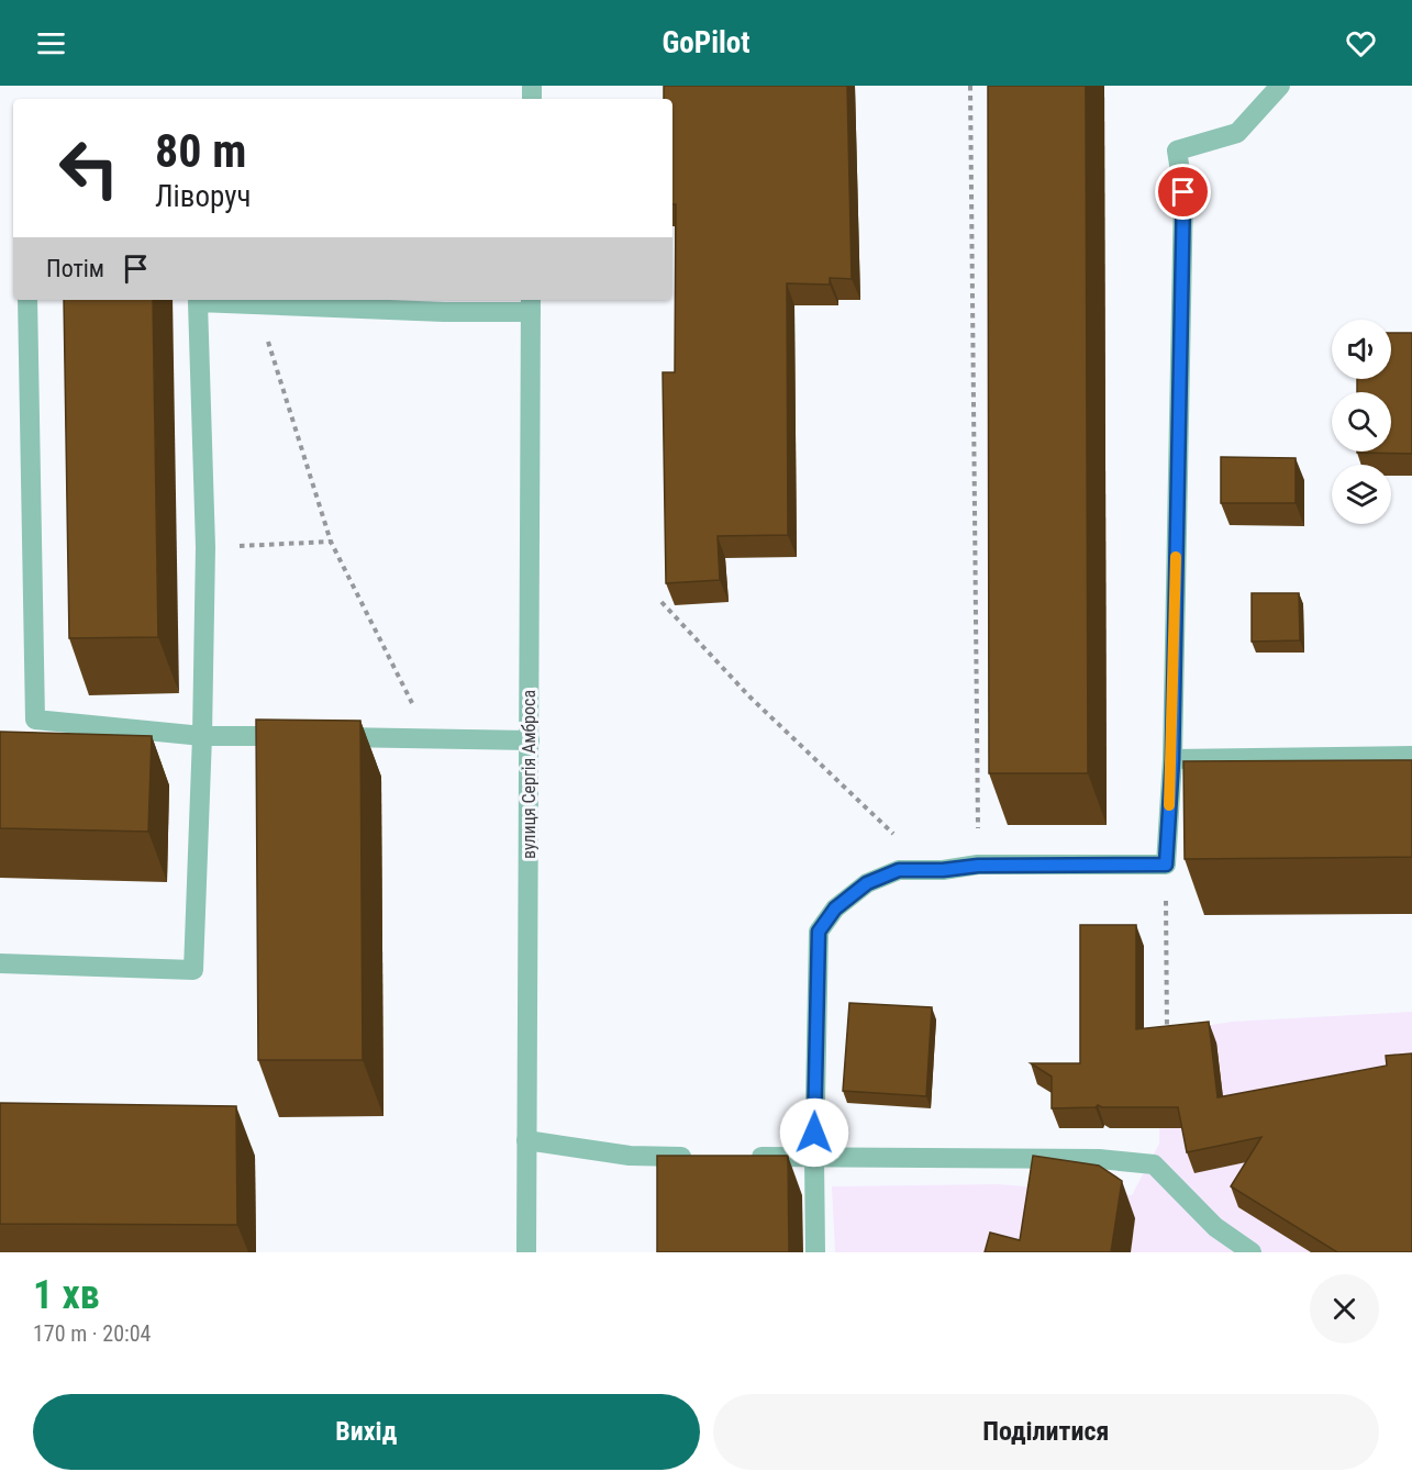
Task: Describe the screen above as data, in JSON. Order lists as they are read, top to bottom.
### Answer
{
  "streets": {
    "street": ["вулиця Сергія Амброса"]
  },
  "page": {
    "header": "GoPilot",
    "turn": ["80 m", "Ліворуч"],
    "then": "Потім",
    "heading": ["1 хв", "170 m · 20:04"],
    "buttons": ["Вихід", "Поділитися"]
  }
}
